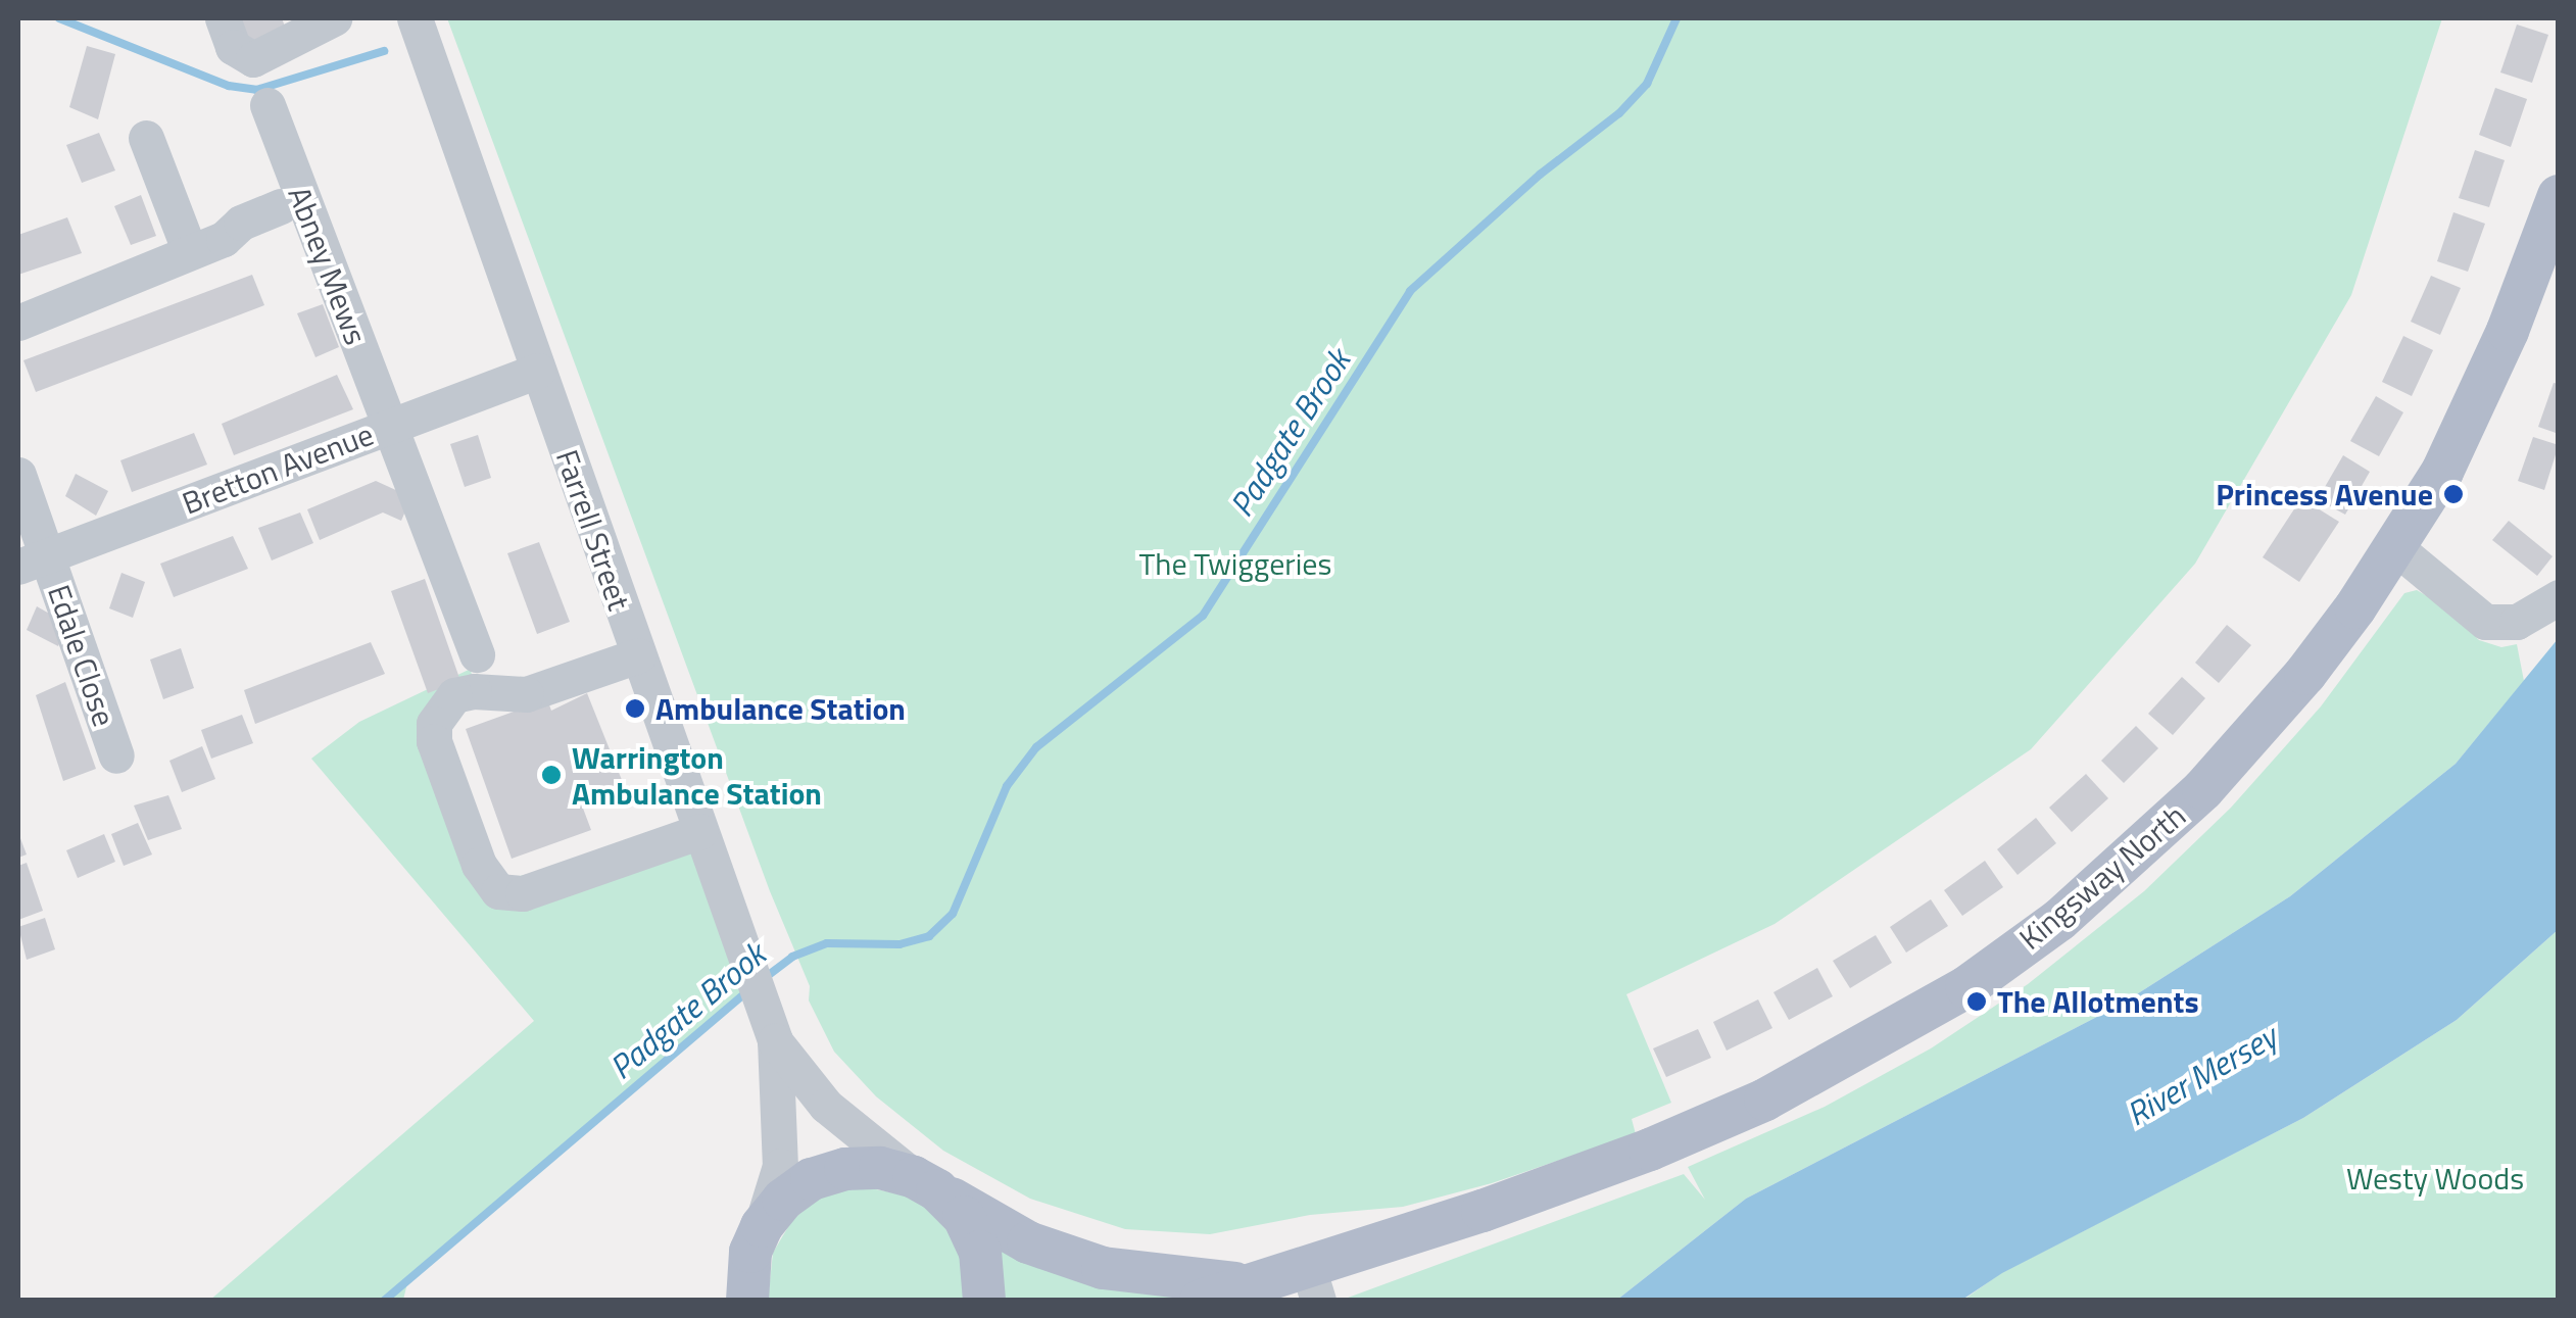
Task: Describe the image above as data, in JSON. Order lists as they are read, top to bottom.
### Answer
{
  "streets": {
    "main road": ["Kingsway North"],
    "street": [
      "Abney Mews",
      "Bretton Avenue",
      "Farrell Street",
      "Edale Close"
    ]
  },
  "crossings": [
    ["Abney Mews", "Bretton Avenue"],
    ["Bretton Avenue", "Farrell Street"],
    ["Bretton Avenue", "Edale Close"],
    ["Farrell Street", "Kingsway North"]
  ],
  "water": ["Padgate Brook", "River Mersey"],
  "parks": ["The Twiggeries", "Westy Woods"],
  "places": [
    "Princess Avenue",
    "Ambulance Station",
    "Warrington Ambulance Station",
    "The Allotments"
  ]
}
